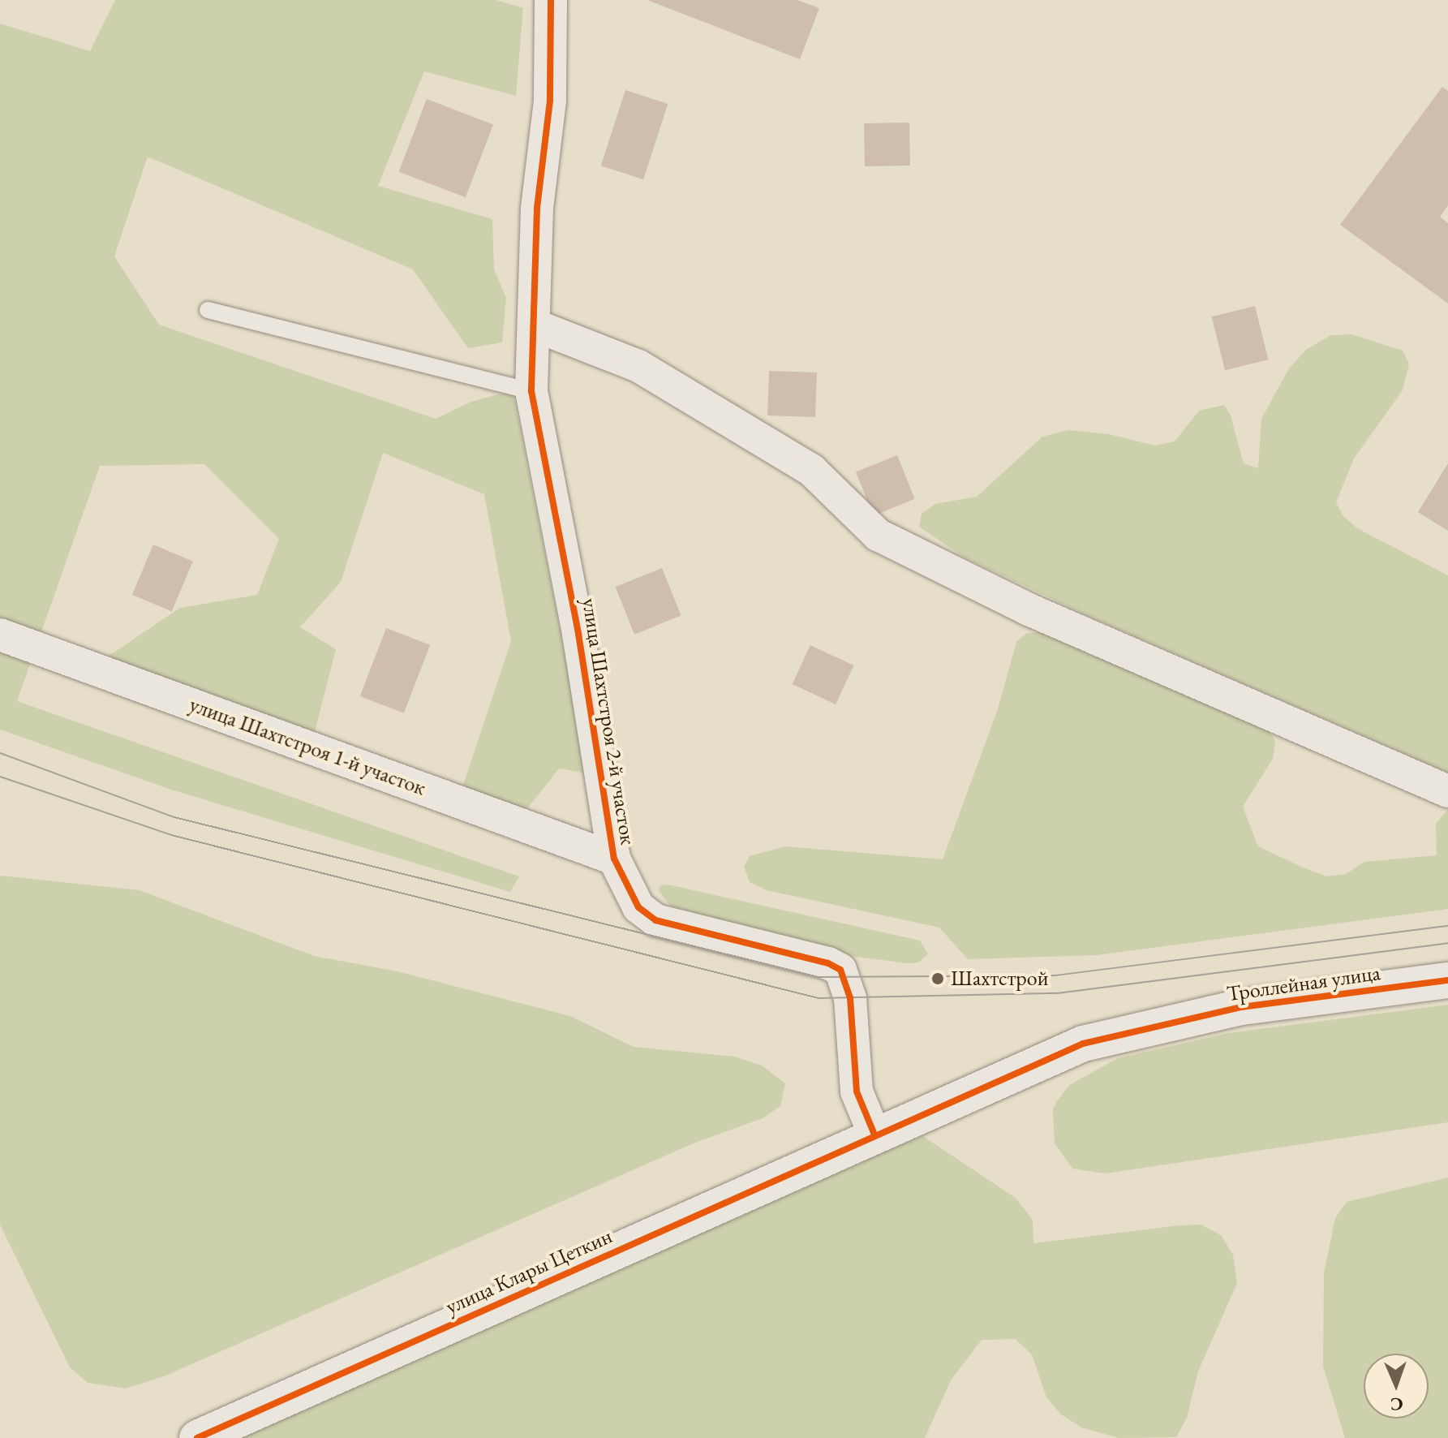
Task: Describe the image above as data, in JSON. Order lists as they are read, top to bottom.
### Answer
{
  "streets": {
    "street": [
      "улица Шахтстроя 2-й участок",
      "улица Шахтстроя 1-й участок",
      "Троллейная улица",
      "улица Клары Цеткин"
    ]
  },
  "crossings": [
    ["улица Шахтстроя 2-й участок", "улица Шахтстроя 1-й участок"],
    ["улица Шахтстроя 2-й участок", "Троллейная улица"],
    ["улица Шахтстроя 2-й участок", "улица Клары Цеткин"],
    ["Троллейная улица", "улица Клары Цеткин"]
  ],
  "places": ["Шахтстрой"],
  "north": "bottom"
}
